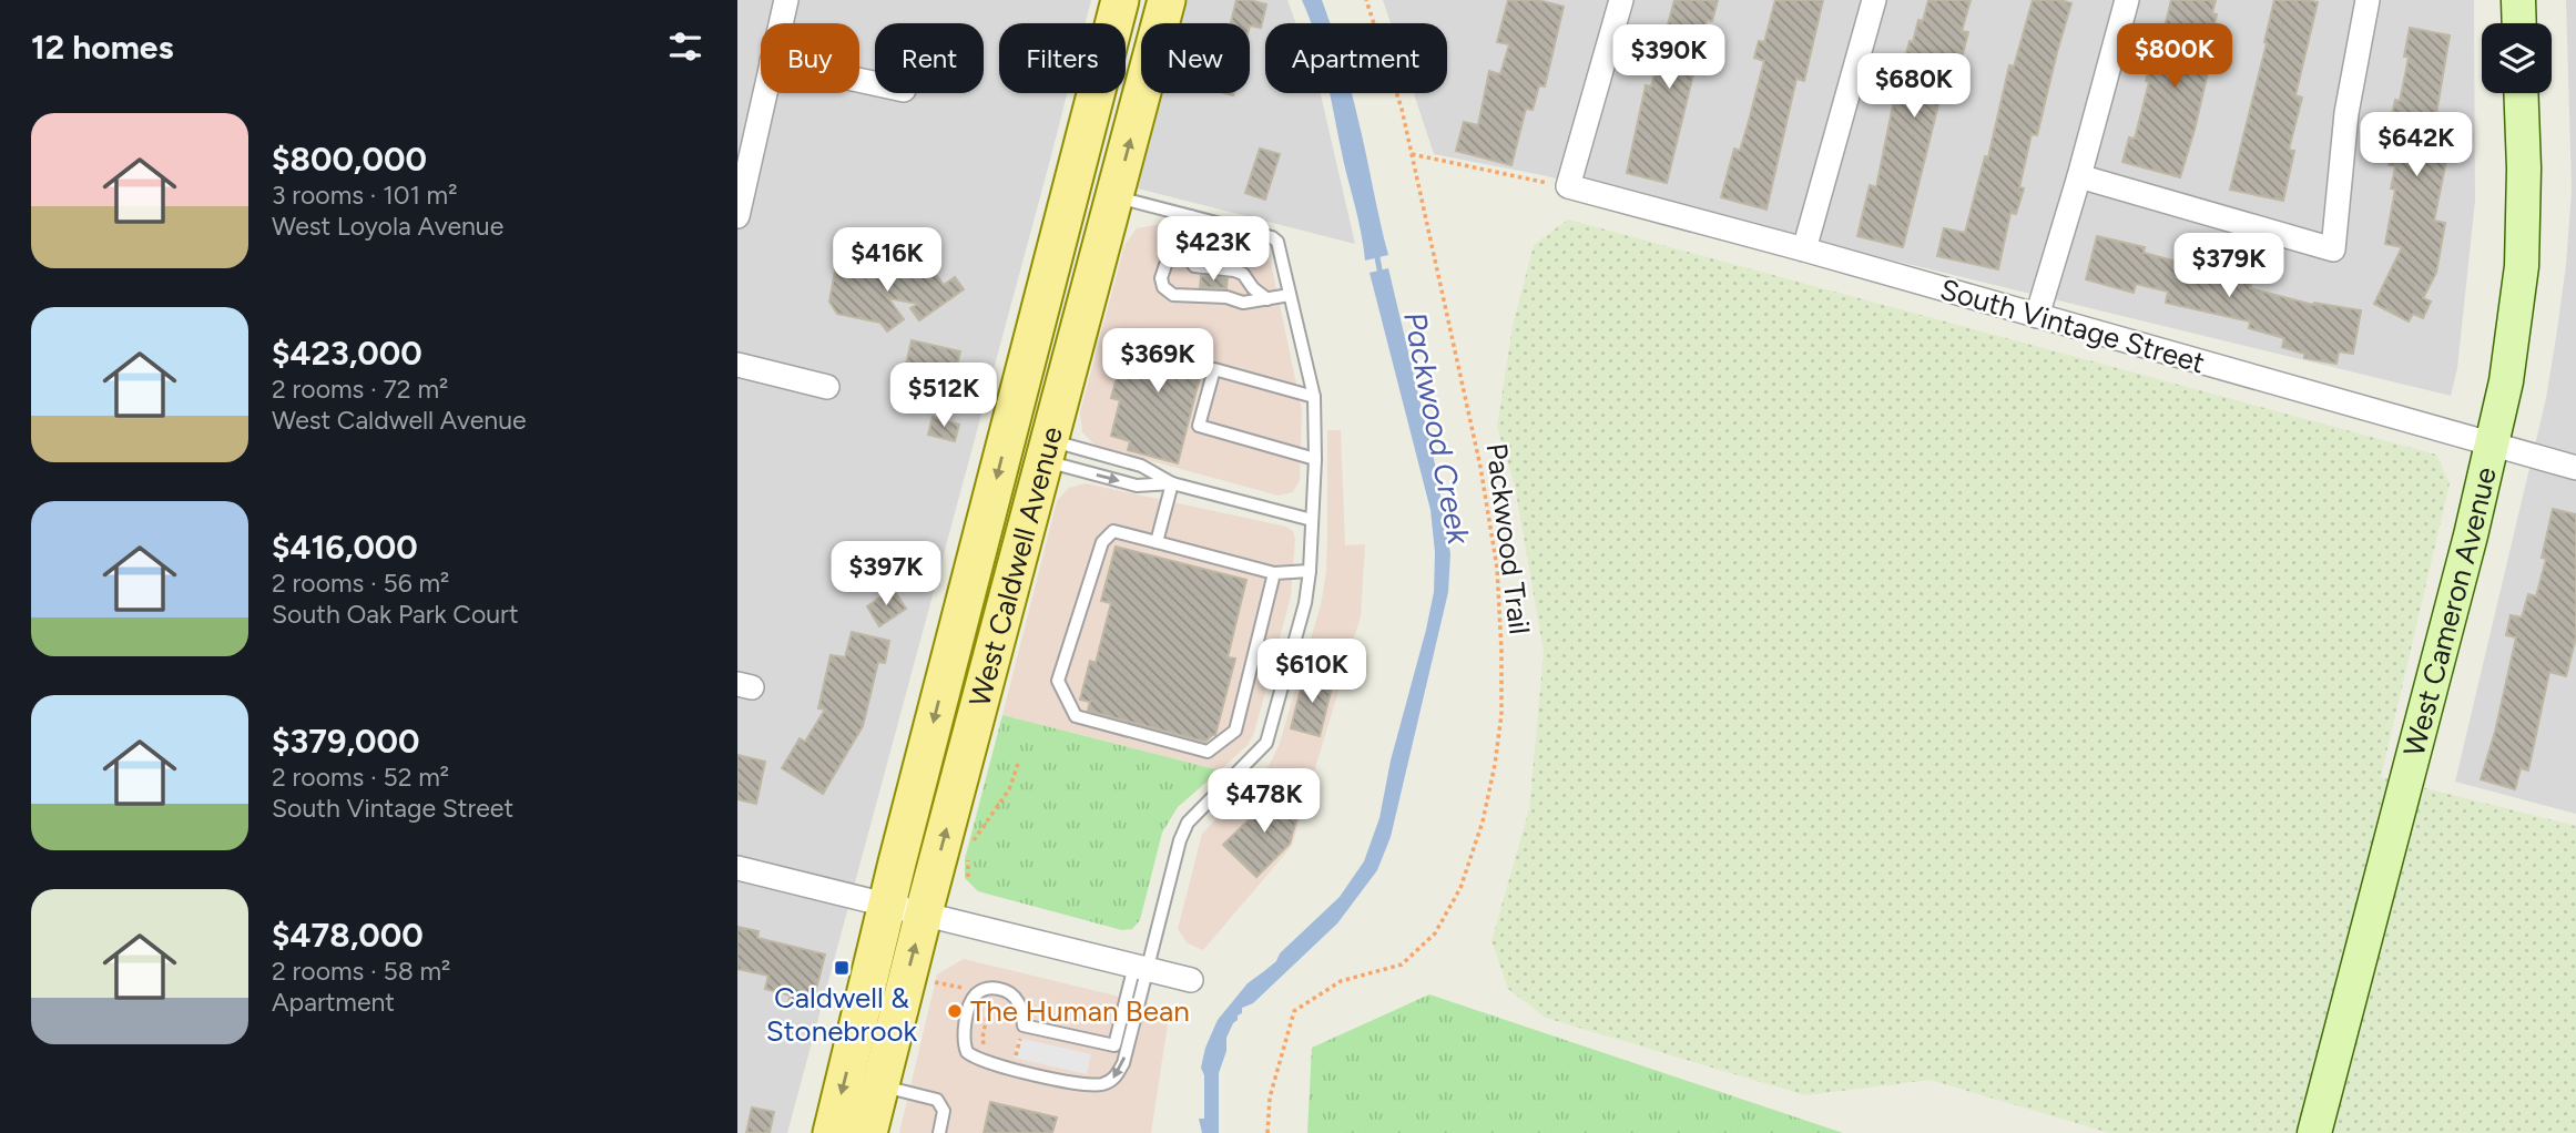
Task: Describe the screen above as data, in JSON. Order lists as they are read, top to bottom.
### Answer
{
  "streets": {
    "main road": ["West Caldwell Avenue"],
    "street": ["South Vintage Street", "West Cameron Avenue"],
    "path": ["Packwood Trail"]
  },
  "crossings": [
    ["South Vintage Street", "West Cameron Avenue"]
  ],
  "water": ["Packwood Creek"],
  "places": {
    "transit": ["Caldwell & Stonebrook"],
    "other": ["The Human Bean"]
  },
  "page": {
    "heading": "12 homes",
    "price": [
      "$800K",
      "$390K",
      "$680K",
      "$642K",
      "$423K",
      "$416K",
      "$379K",
      "$369K",
      "$512K",
      "$397K",
      "$610K",
      "$478K"
    ],
    "chip": [
      "Buy",
      "Rent",
      "Filters",
      "New",
      "Apartment"
    ],
    "list": [
      {
        "name": "$800,000",
        "note": "3 rooms · 101 m² · West Loyola Avenue"
      },
      {
        "name": "$423,000",
        "note": "2 rooms · 72 m² · West Caldwell Avenue"
      },
      {
        "name": "$416,000",
        "note": "2 rooms · 56 m² · South Oak Park Court"
      },
      {
        "name": "$379,000",
        "note": "2 rooms · 52 m² · South Vintage Street"
      },
      {
        "name": "$478,000",
        "note": "2 rooms · 58 m² · Apartment"
      }
    ]
  }
}
